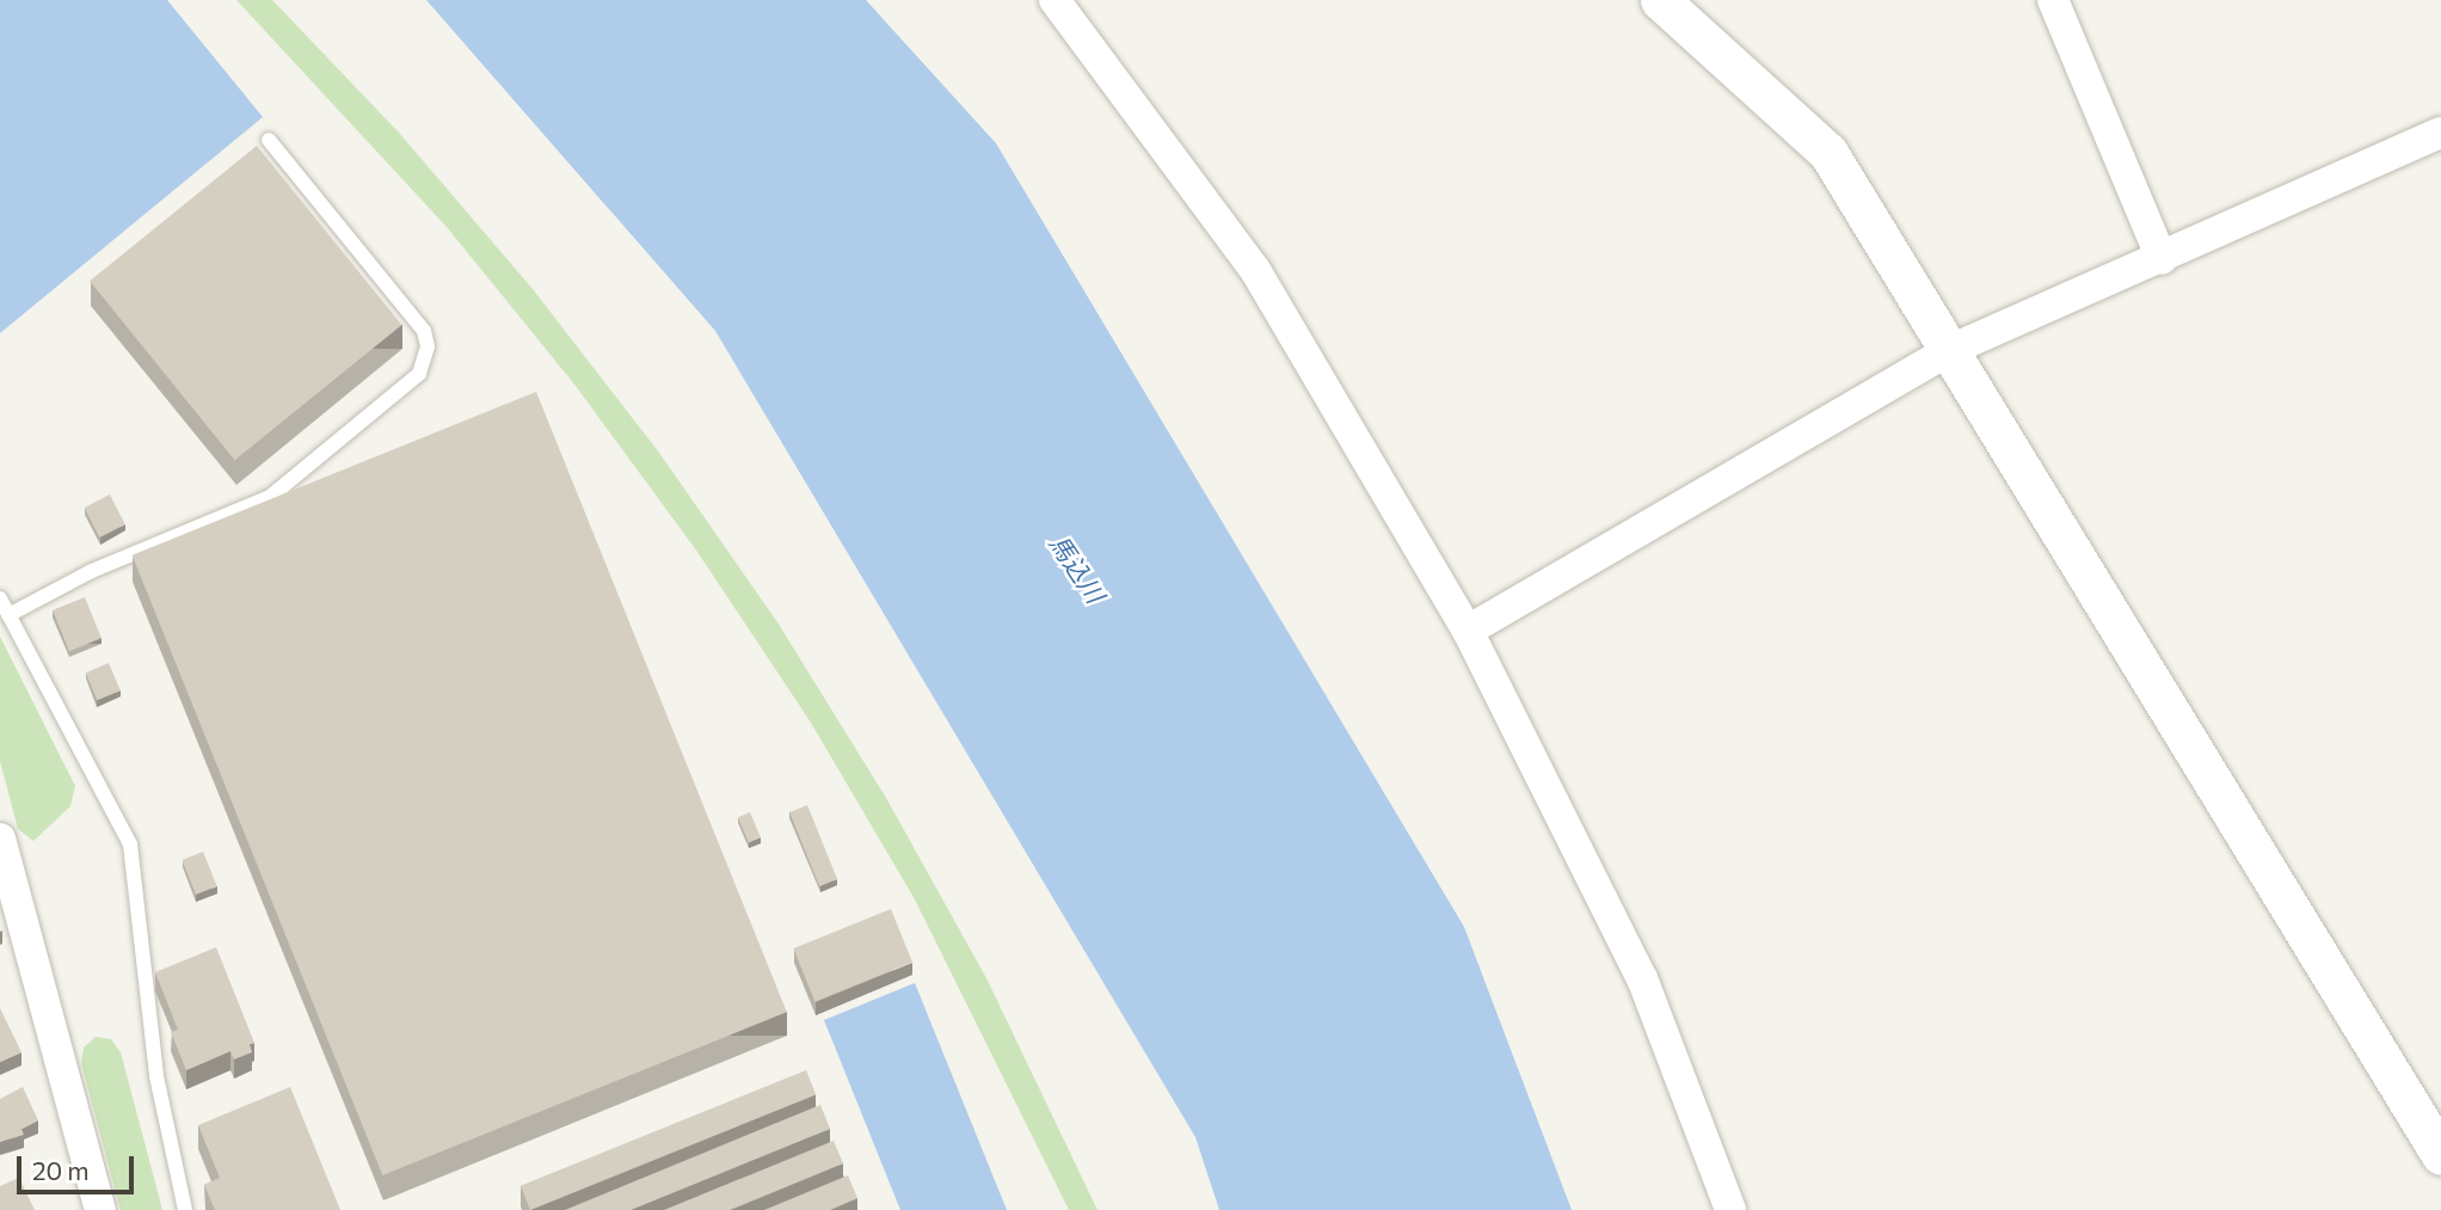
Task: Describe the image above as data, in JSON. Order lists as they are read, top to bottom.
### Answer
{
  "water": ["馬込川"],
  "scale_bar": "20 m"
}
